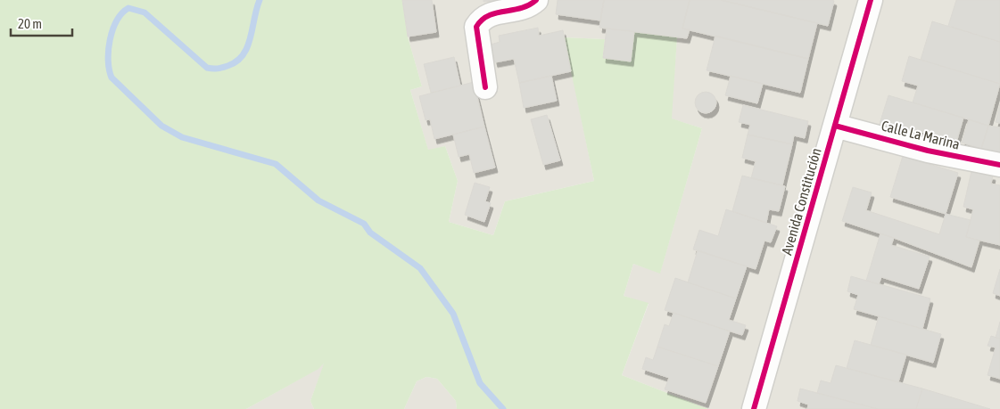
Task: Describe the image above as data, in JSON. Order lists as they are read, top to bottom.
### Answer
{
  "streets": {
    "street": ["Calle La Marina", "Avenida Constitución"]
  },
  "crossings": [
    ["Calle La Marina", "Avenida Constitución"]
  ],
  "scale_bar": "20 m"
}
